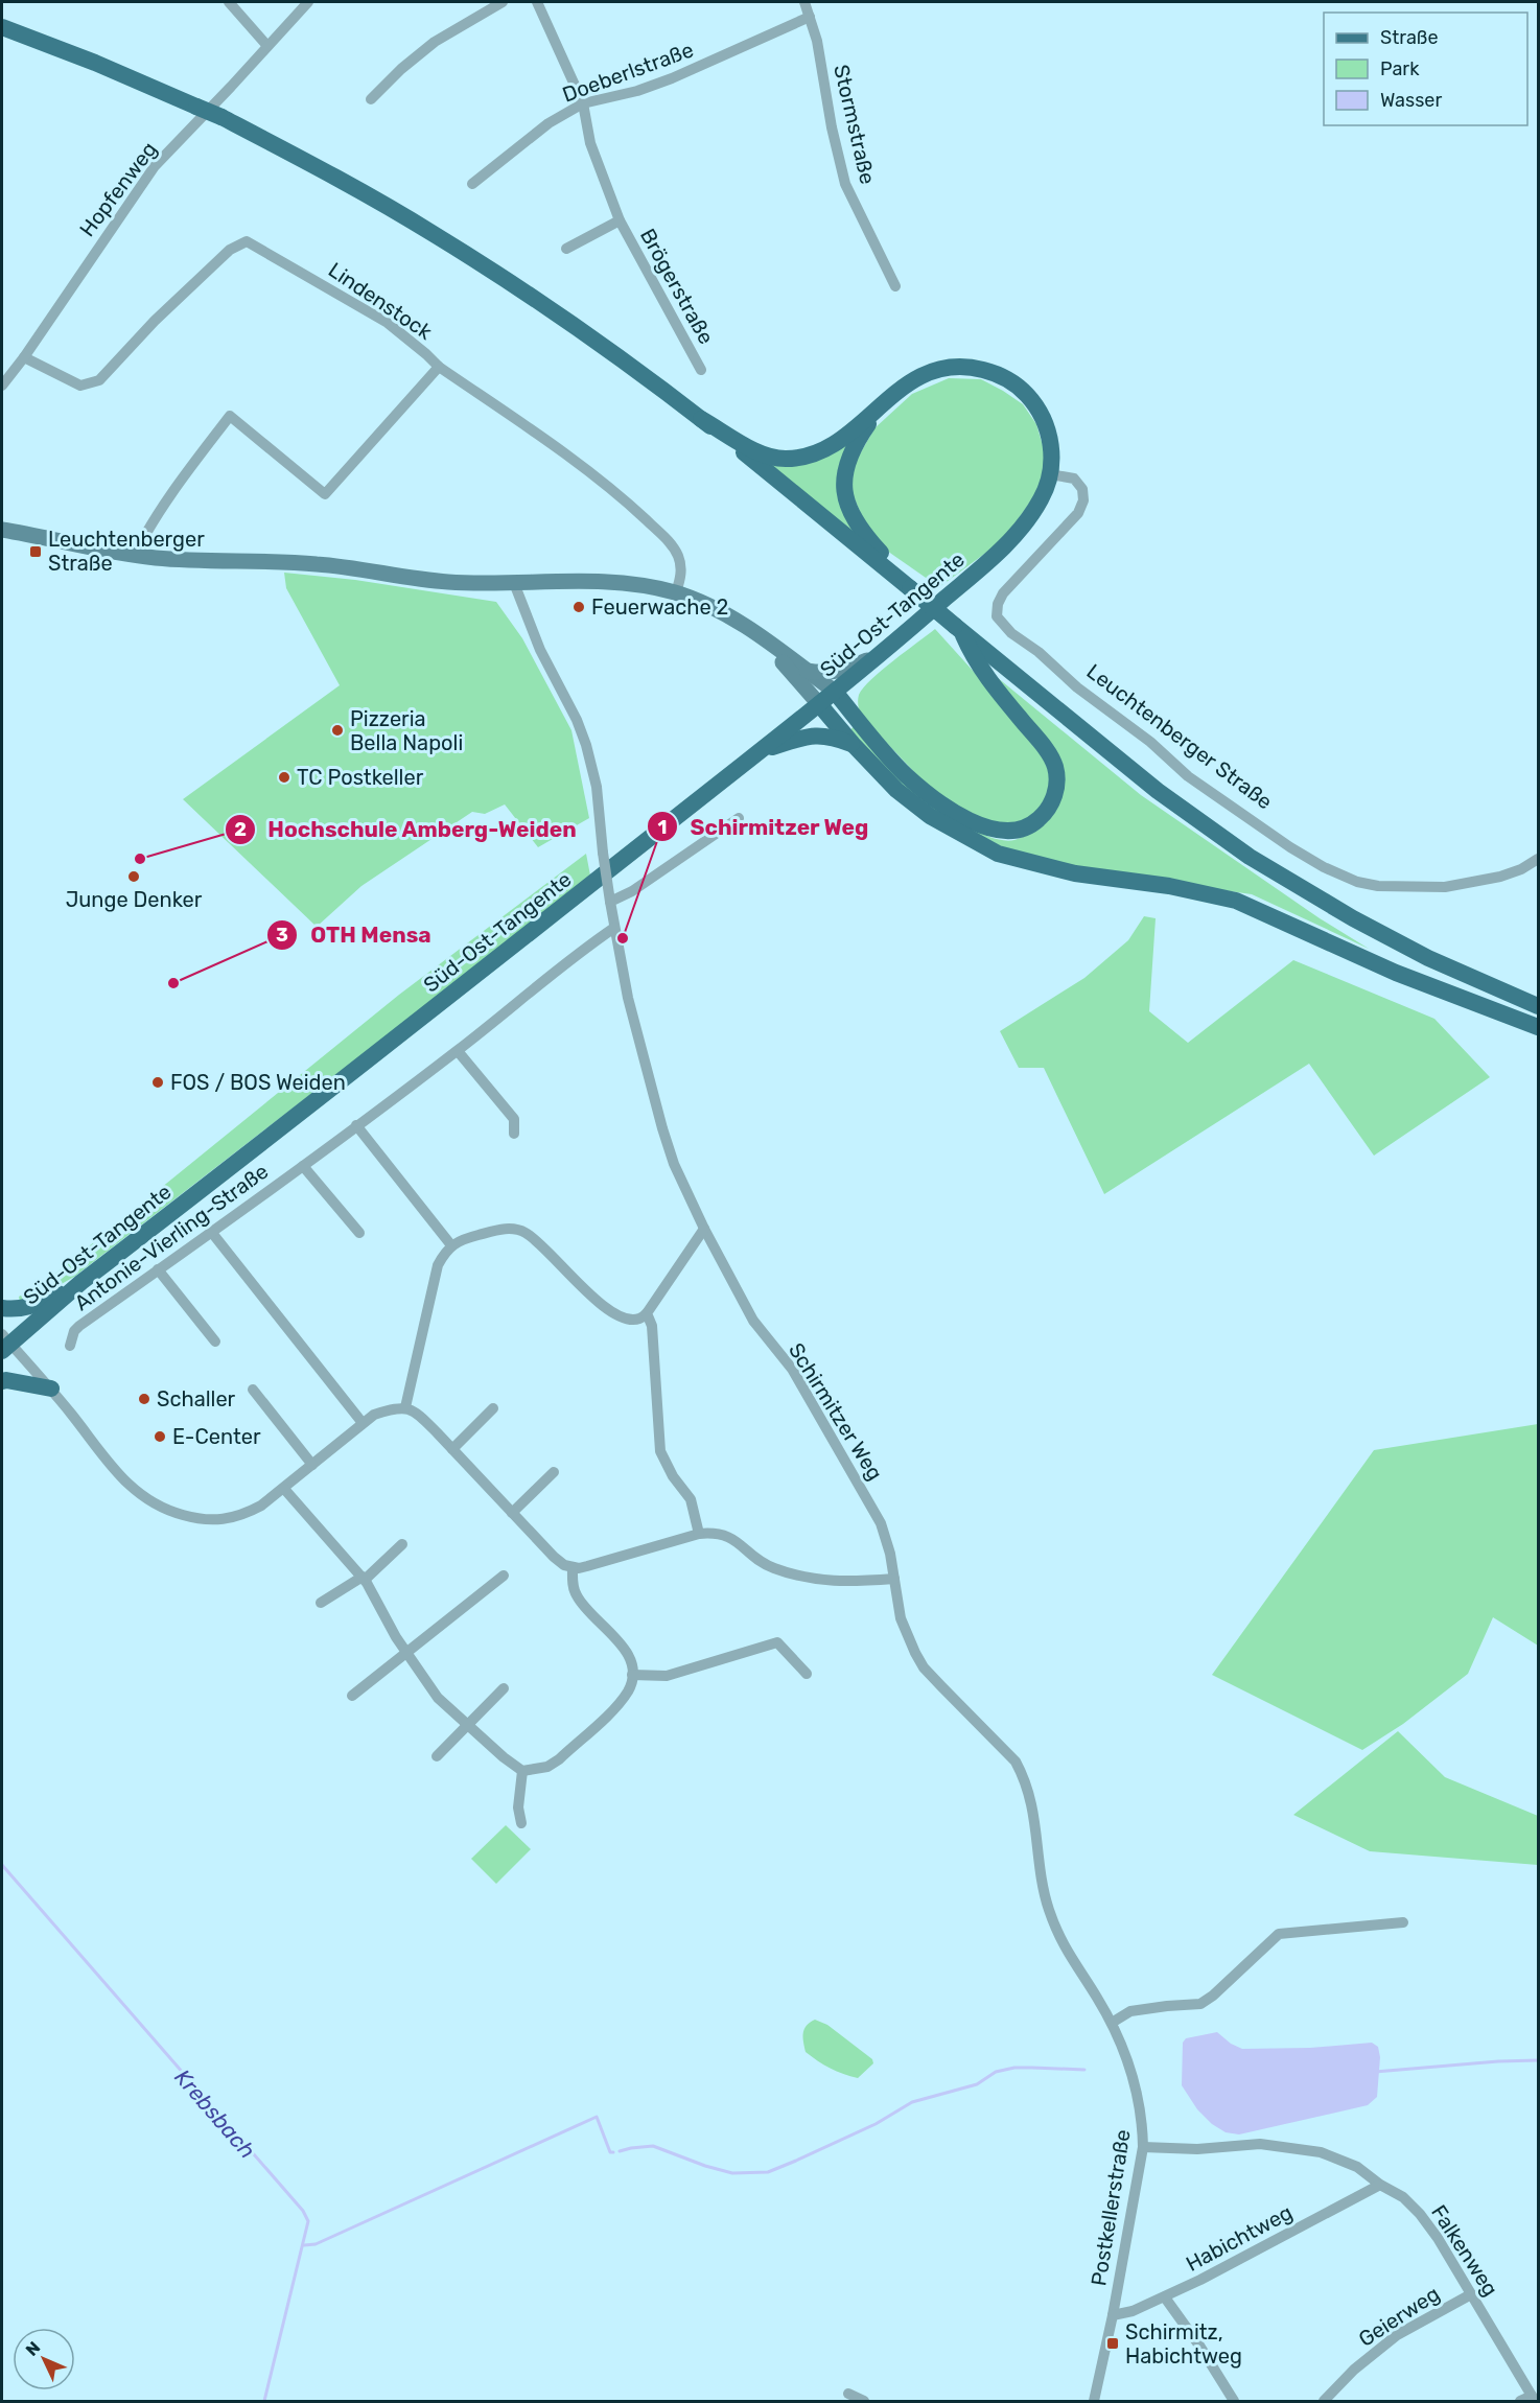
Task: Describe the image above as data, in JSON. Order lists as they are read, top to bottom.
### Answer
{
  "streets": {
    "main road": ["Süd-Ost-Tangente"],
    "street": [
      "Doeberlstraße",
      "Stormstraße",
      "Hopfenweg",
      "Brögerstraße",
      "Lindenstock",
      "Leuchtenberger Straße",
      "Antonie-Vierling-Straße",
      "Schirmitzer Weg",
      "Postkellerstraße",
      "Habichtweg",
      "Falkenweg",
      "Geierweg"
    ]
  },
  "crossings": [
    ["Doeberlstraße", "Stormstraße"],
    ["Doeberlstraße", "Brögerstraße"],
    ["Hopfenweg", "Lindenstock"],
    ["Süd-Ost-Tangente", "Leuchtenberger Straße"],
    ["Antonie-Vierling-Straße", "Schirmitzer Weg"],
    ["Schirmitzer Weg", "Postkellerstraße"],
    ["Postkellerstraße", "Habichtweg"],
    ["Postkellerstraße", "Falkenweg"],
    ["Habichtweg", "Falkenweg"],
    ["Falkenweg", "Geierweg"]
  ],
  "water": ["Krebsbach"],
  "places": {
    "transit": ["Leuchtenberger Straße", "Schirmitz, Habichtweg"],
    "other": [
      "Feuerwache 2",
      "Pizzeria Bella Napoli",
      "TC Postkeller",
      "Hochschule Amberg-Weiden",
      "Junge Denker",
      "Schirmitzer Weg",
      "OTH Mensa",
      "FOS / BOS Weiden",
      "Schaller",
      "E-Center"
    ]
  },
  "legend": ["Straße", "Park", "Wasser"],
  "north": "top left"
}
